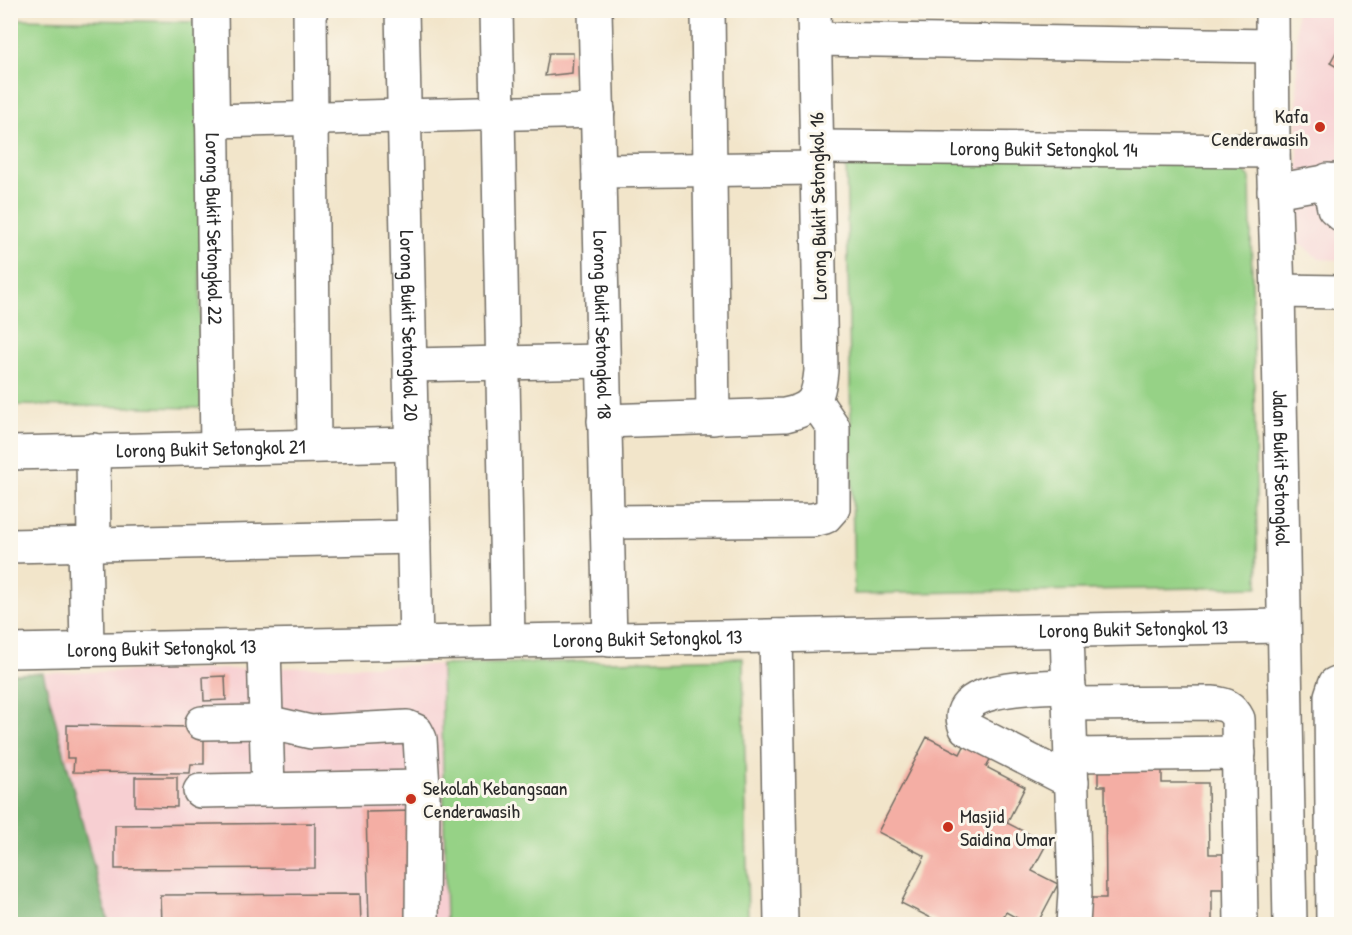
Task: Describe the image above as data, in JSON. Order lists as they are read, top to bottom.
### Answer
{
  "streets": {
    "street": [
      "Lorong Bukit Setongkol 14",
      "Lorong Bukit Setongkol 16",
      "Lorong Bukit Setongkol 22",
      "Lorong Bukit Setongkol 18",
      "Lorong Bukit Setongkol 20",
      "Lorong Bukit Setongkol 21",
      "Jalan Bukit Setongkol",
      "Lorong Bukit Setongkol 13"
    ]
  },
  "crossings": [
    ["Lorong Bukit Setongkol 14", "Lorong Bukit Setongkol 16"],
    ["Lorong Bukit Setongkol 14", "Lorong Bukit Setongkol 18"],
    ["Lorong Bukit Setongkol 14", "Jalan Bukit Setongkol"],
    ["Lorong Bukit Setongkol 22", "Lorong Bukit Setongkol 21"],
    ["Lorong Bukit Setongkol 18", "Lorong Bukit Setongkol 13"],
    ["Lorong Bukit Setongkol 20", "Lorong Bukit Setongkol 21"],
    ["Lorong Bukit Setongkol 20", "Lorong Bukit Setongkol 13"],
    ["Jalan Bukit Setongkol", "Lorong Bukit Setongkol 13"]
  ],
  "places": ["Kafa Cenderawasih", "Sekolah Kebangsaan Cenderawasih", "Masjid Saidina Umar"]
}
